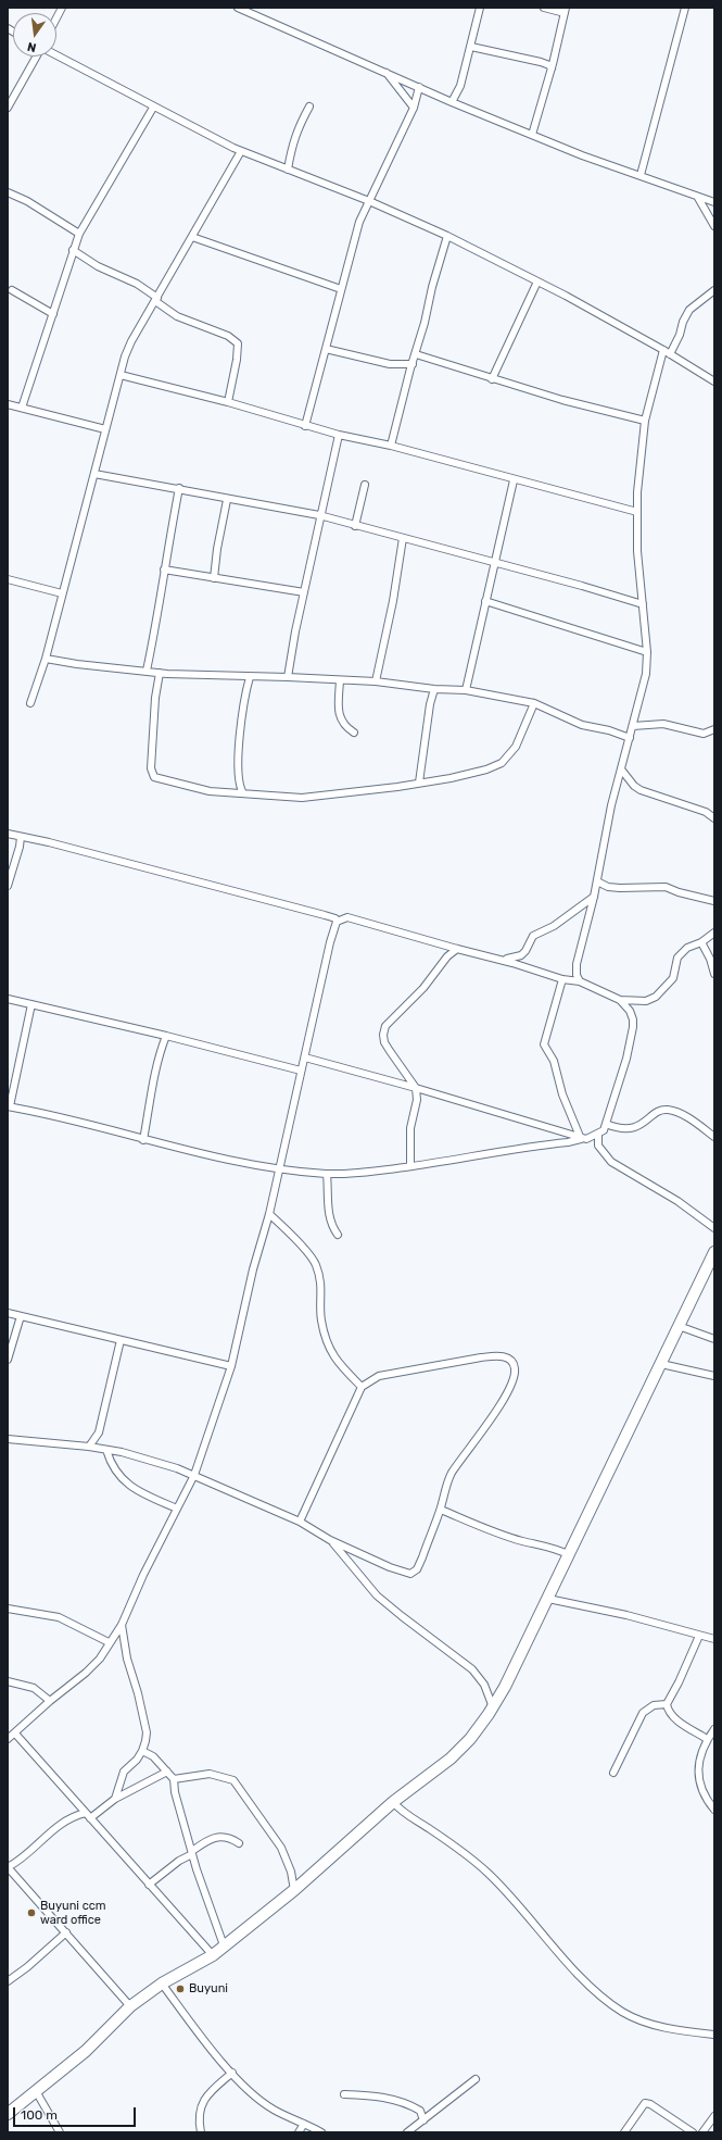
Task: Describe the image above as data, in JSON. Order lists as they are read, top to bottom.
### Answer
{
  "places": ["Buyuni ccm ward office", "Buyuni"],
  "scale_bar": "100 m",
  "north": "bottom"
}
